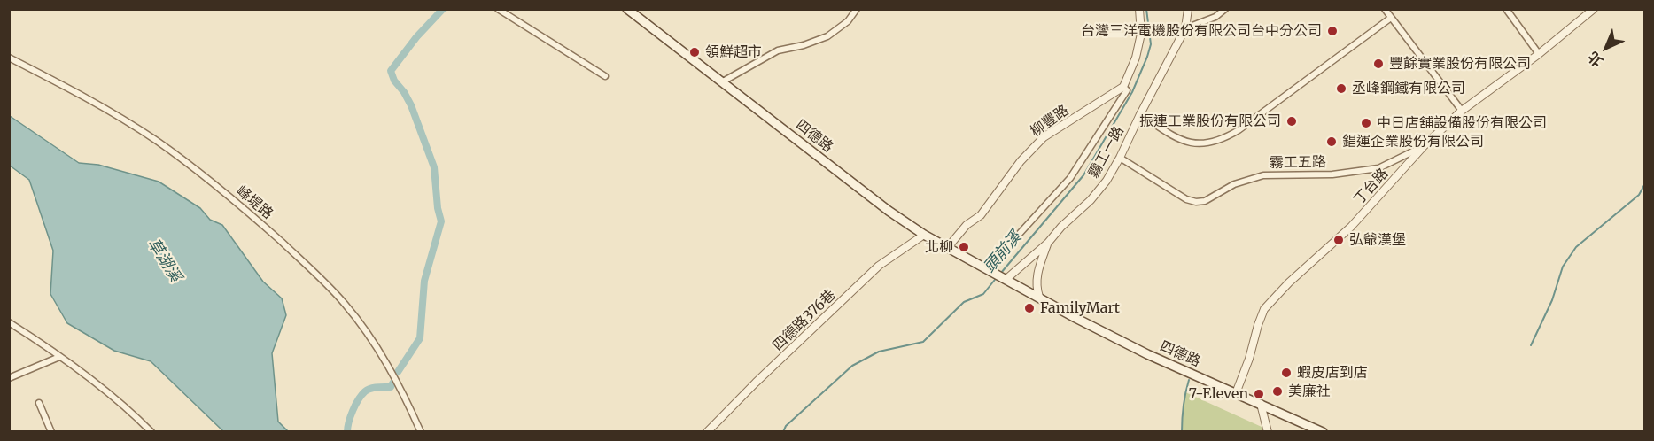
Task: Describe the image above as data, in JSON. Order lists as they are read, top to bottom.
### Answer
{
  "streets": {
    "main road": ["四德路"],
    "street": [
      "柳豐路",
      "霧工一路",
      "霧工五路",
      "丁台路",
      "峰堤路",
      "四德路376巷"
    ]
  },
  "crossings": [
    ["柳豐路", "四德路"],
    ["四德路", "霧工一路"],
    ["四德路", "丁台路"],
    ["四德路", "四德路376巷"],
    ["霧工一路", "霧工五路"],
    ["霧工五路", "丁台路"]
  ],
  "water": ["頭前溪", "草湖溪"],
  "places": [
    "台灣三洋電機股份有限公司台中分公司",
    "領鮮超市",
    "豐餘實業股份有限公司",
    "丞峰鋼鐵有限公司",
    "振連工業股份有限公司",
    "中日店舖設備股份有限公司",
    "錩運企業股份有限公司",
    "弘爺漢堡",
    "北柳",
    "FamilyMart",
    "蝦皮店到店",
    "美廉社",
    "7-Eleven"
  ],
  "north": "bottom left"
}
